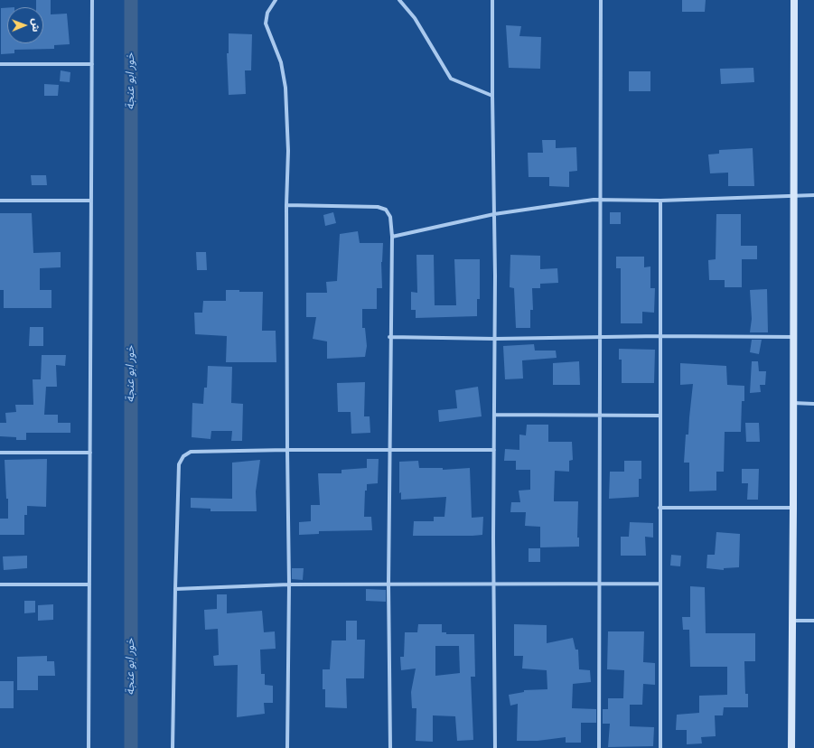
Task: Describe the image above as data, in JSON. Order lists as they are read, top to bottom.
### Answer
{
  "water": ["خور ابو عنجة"],
  "north": "right"
}
